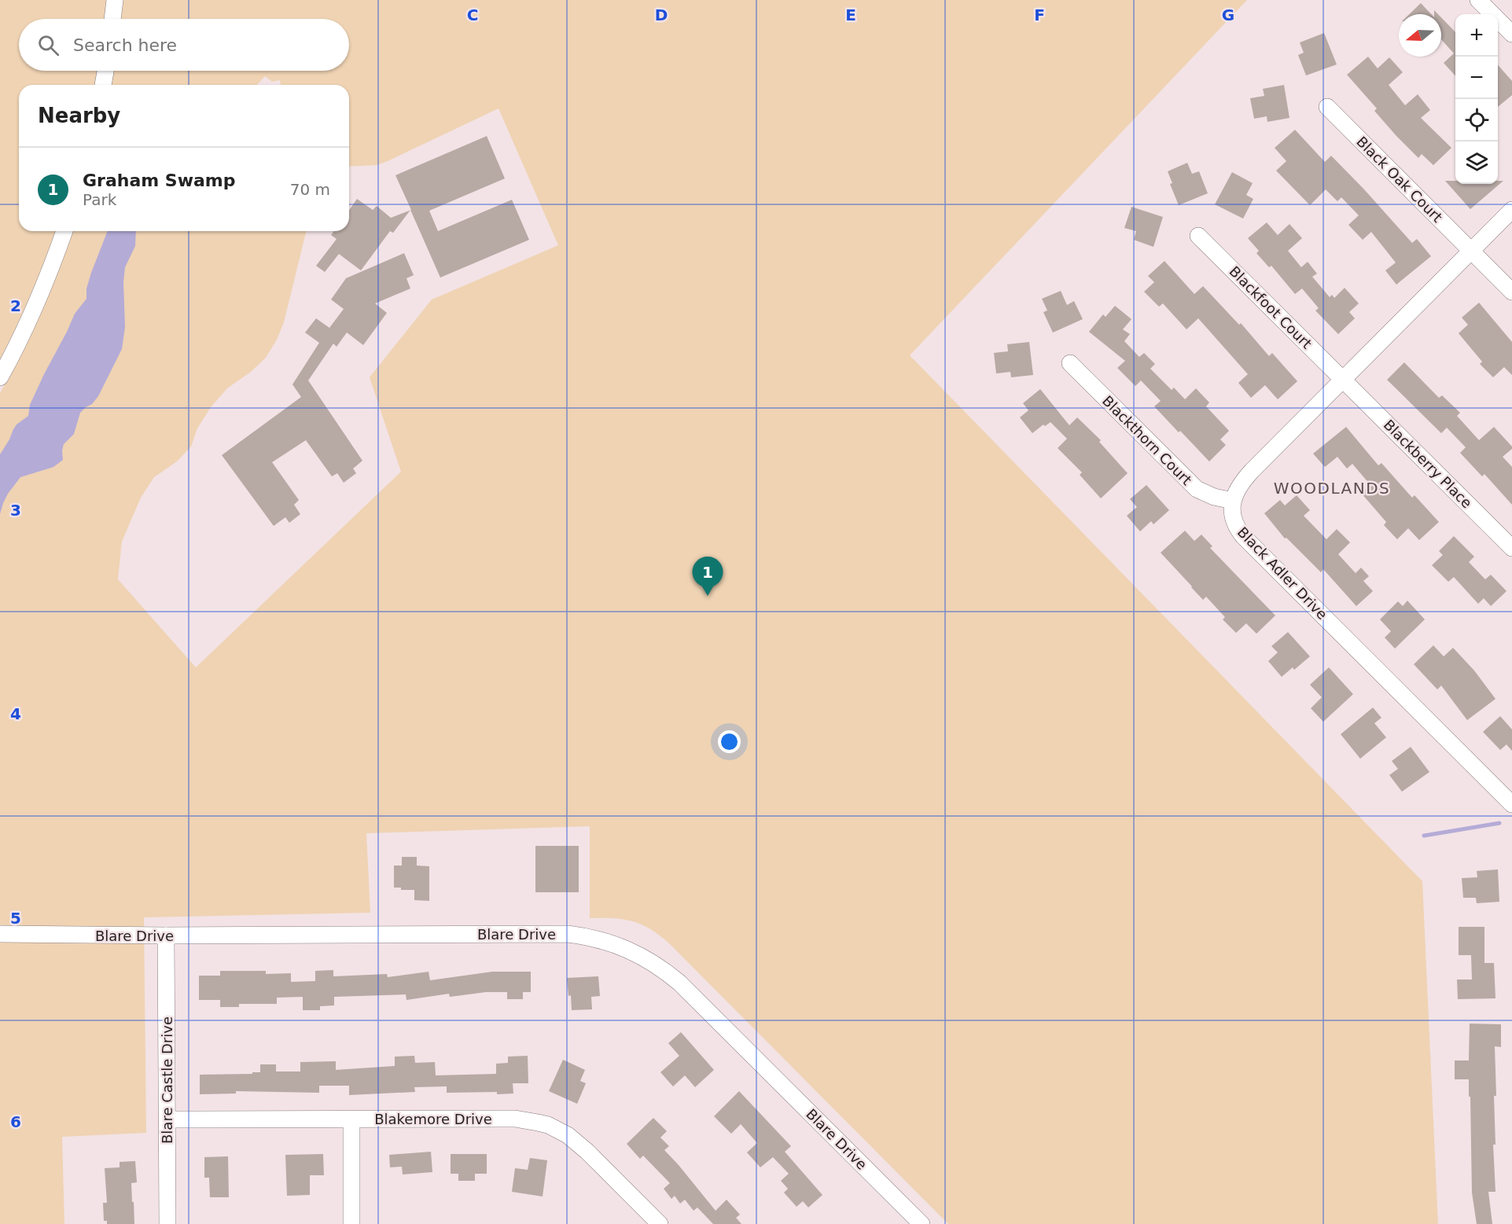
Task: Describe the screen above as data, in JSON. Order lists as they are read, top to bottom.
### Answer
{
  "streets": {
    "street": [
      "Black Oak Court",
      "Blackfoot Court",
      "Blackthorn Court",
      "Blackberry Place",
      "Black Adler Drive",
      "Blare Drive",
      "Blare Castle Drive",
      "Blakemore Drive"
    ]
  },
  "crossings": [
    ["Blackfoot Court", "Blackberry Place"],
    ["Blackthorn Court", "Black Adler Drive"],
    ["Blare Drive", "Blare Castle Drive"],
    ["Blare Castle Drive", "Blakemore Drive"]
  ],
  "districts": ["WOODLANDS"],
  "north": "left",
  "page": {
    "map_buttons": ["+", "−"],
    "search": "Search here",
    "heading": "Nearby",
    "list": [
      {
        "mark": "1",
        "name": "Graham Swamp",
        "note": "Park",
        "value": "70 m"
      }
    ],
    "pins": "1"
  },
  "grid": {
    "columns": [
      "C",
      "D",
      "E",
      "F",
      "G"
    ],
    "rows": [
      "2",
      "3",
      "4",
      "5",
      "6"
    ]
  }
}
